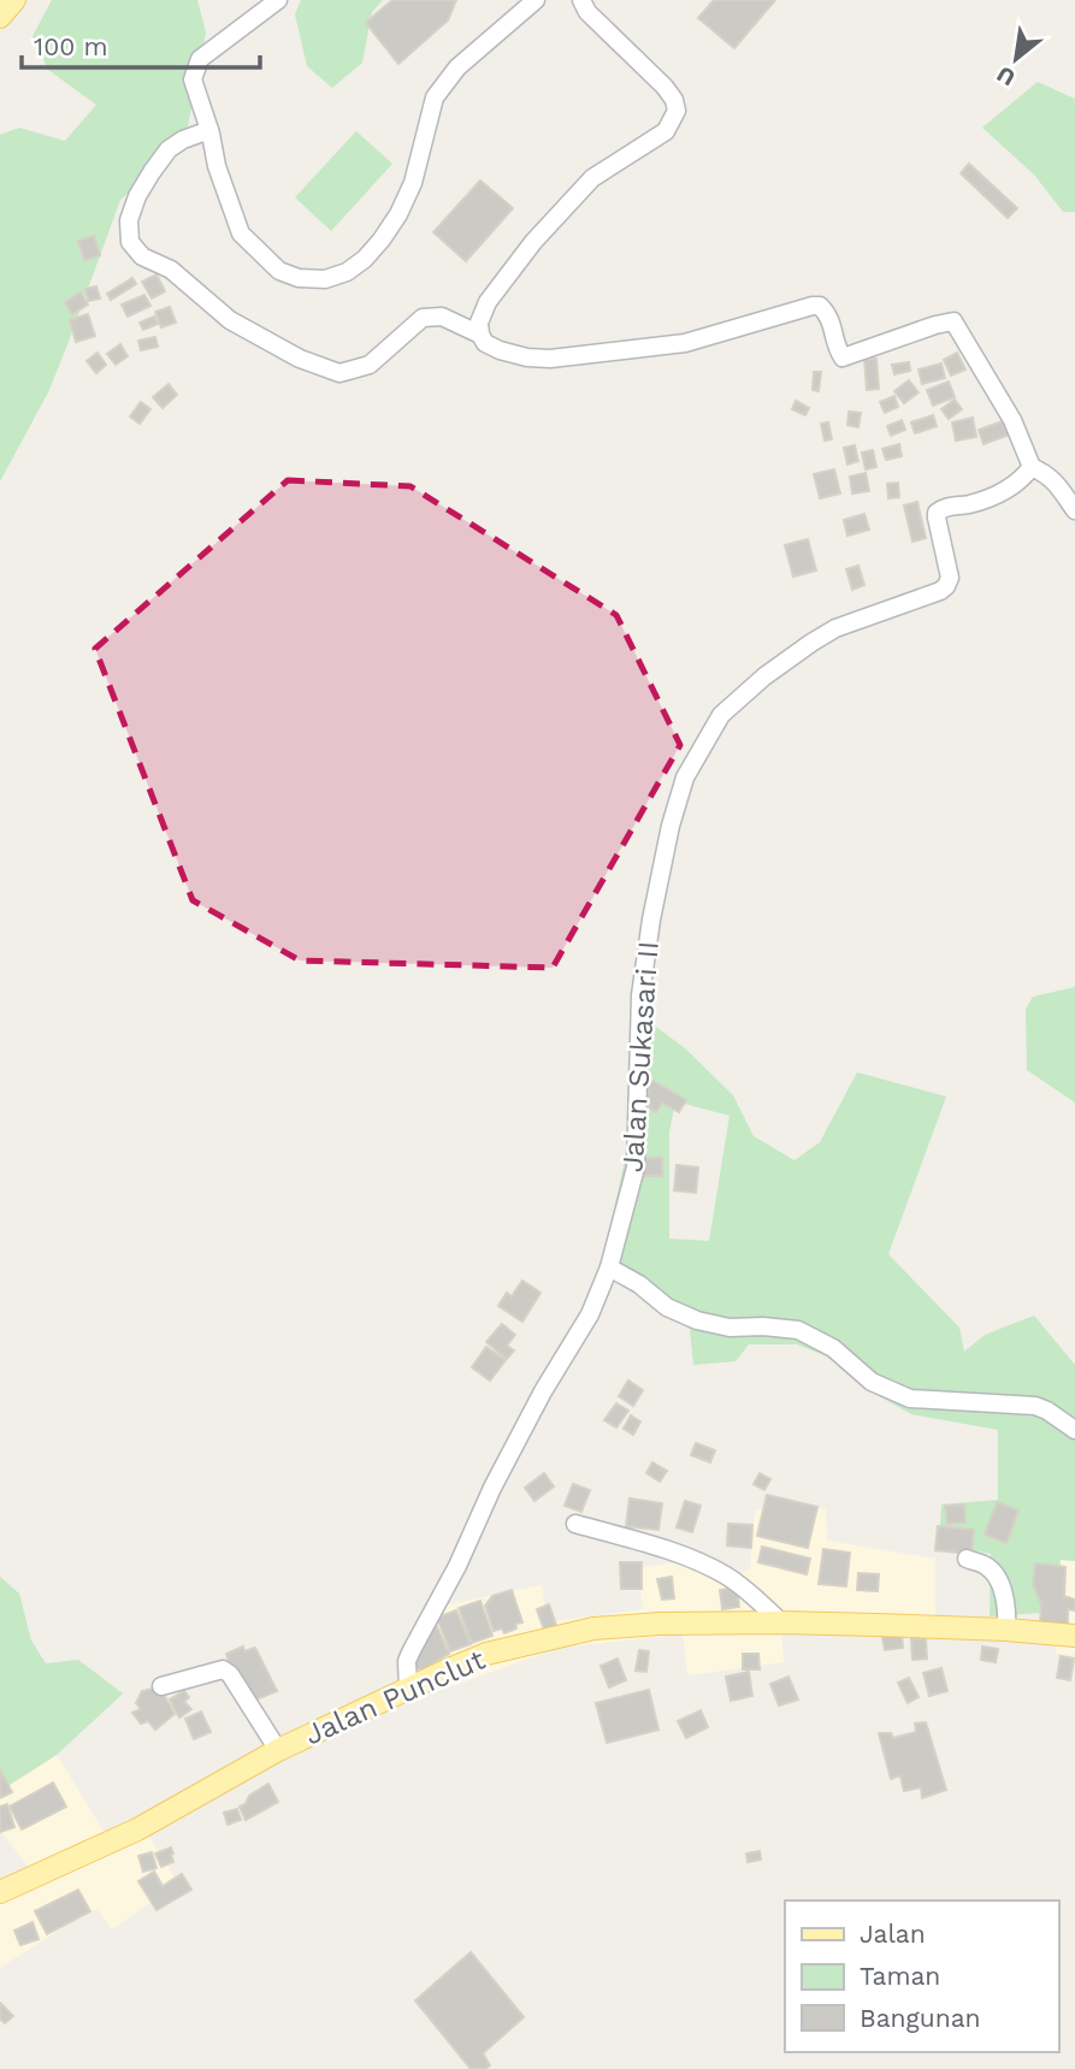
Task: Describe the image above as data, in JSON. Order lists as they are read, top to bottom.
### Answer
{
  "streets": {
    "main road": ["Jalan Punclut"],
    "street": ["Jalan Sukasari II"]
  },
  "crossings": [
    ["Jalan Sukasari II", "Jalan Punclut"]
  ],
  "legend": ["Jalan", "Taman", "Bangunan"],
  "scale_bar": "100 m",
  "north": "bottom left"
}
